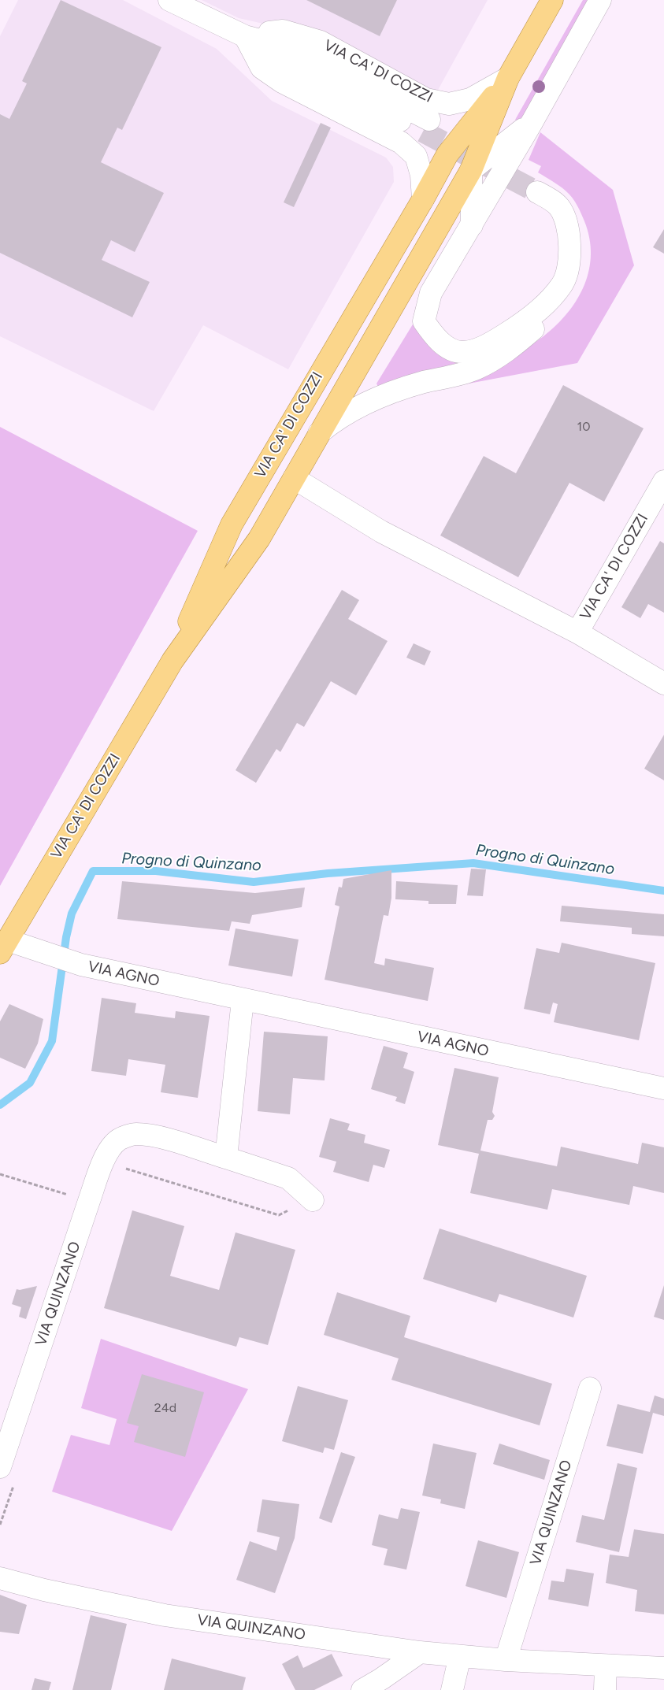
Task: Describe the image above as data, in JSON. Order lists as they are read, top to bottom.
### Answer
{
  "streets": {
    "main road": ["VIA CA' DI COZZI"],
    "street": ["VIA AGNO", "VIA QUINZANO"]
  },
  "crossings": [
    ["VIA CA' DI COZZI", "VIA AGNO"]
  ],
  "water": ["Progno di Quinzano"],
  "house_numbers": ["10", "24d"]
}
